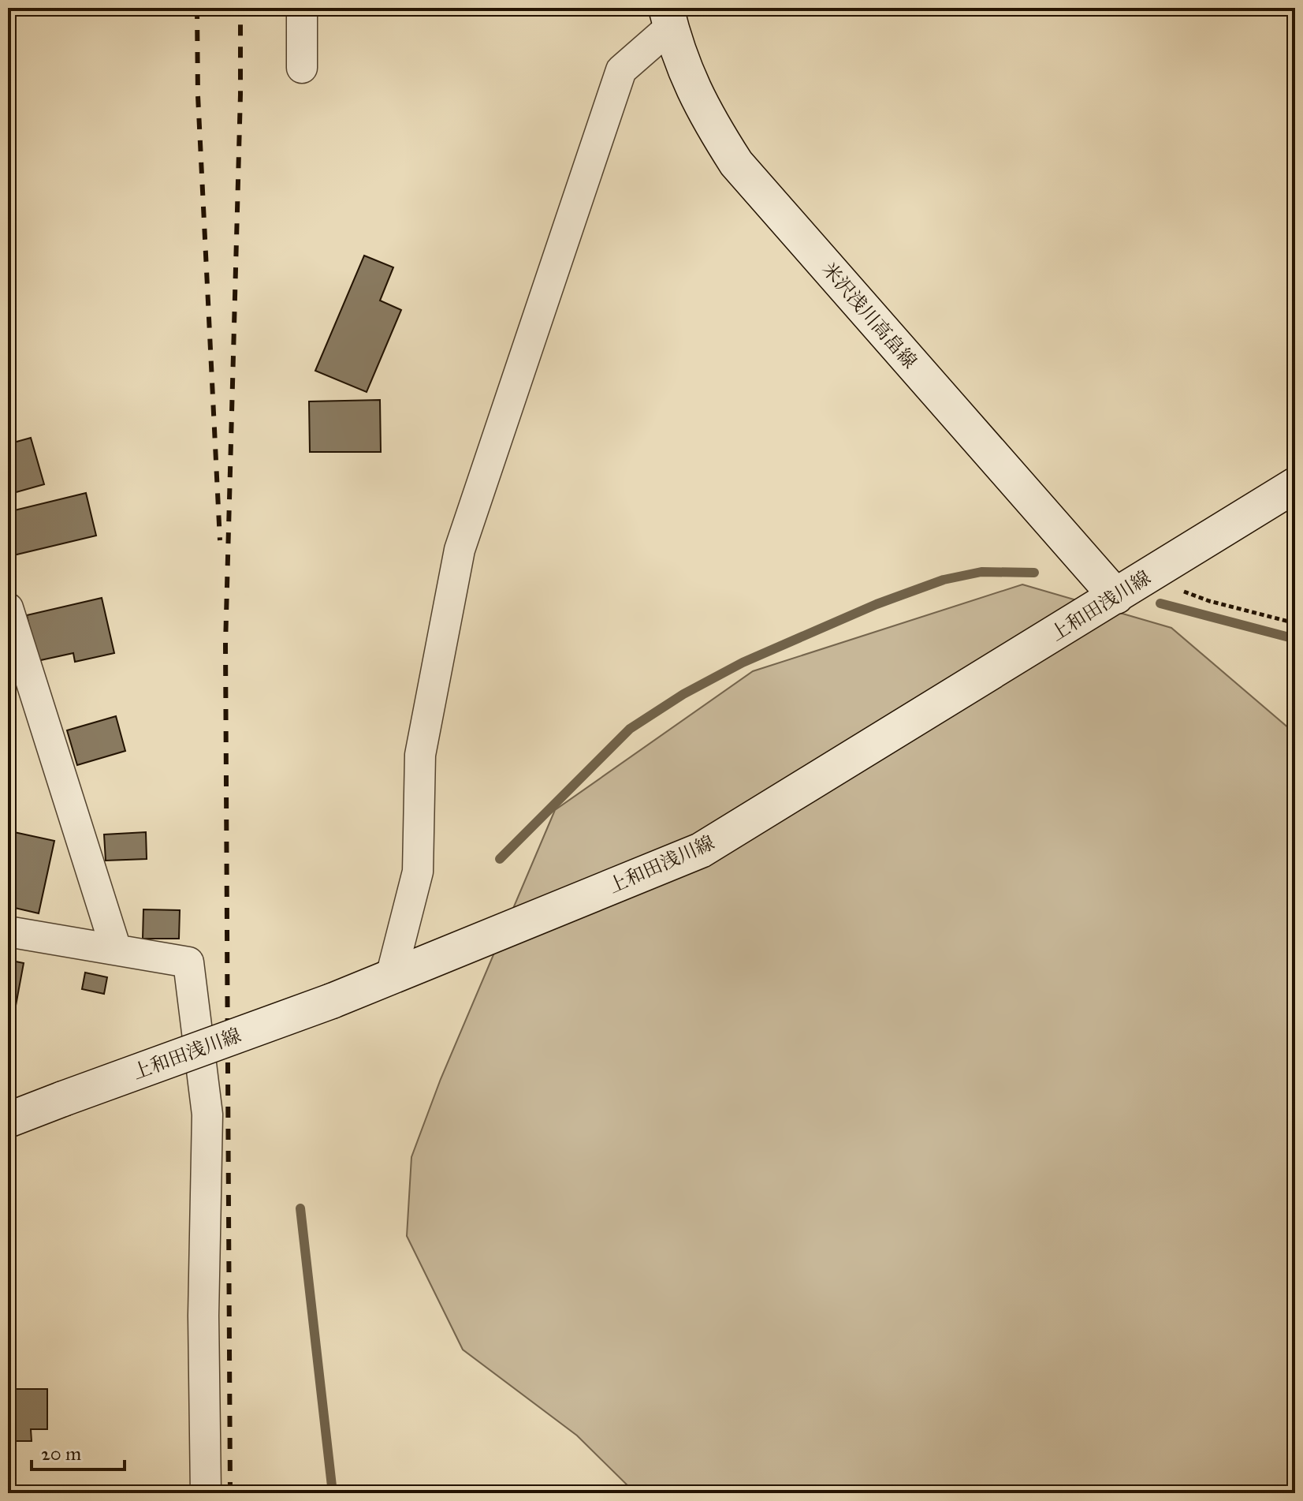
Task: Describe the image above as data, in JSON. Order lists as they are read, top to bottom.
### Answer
{
  "streets": {
    "main road": ["米沢浅川高畠線", "上和田浅川線"]
  },
  "crossings": [
    ["米沢浅川高畠線", "上和田浅川線"]
  ],
  "scale_bar": "20 m"
}
